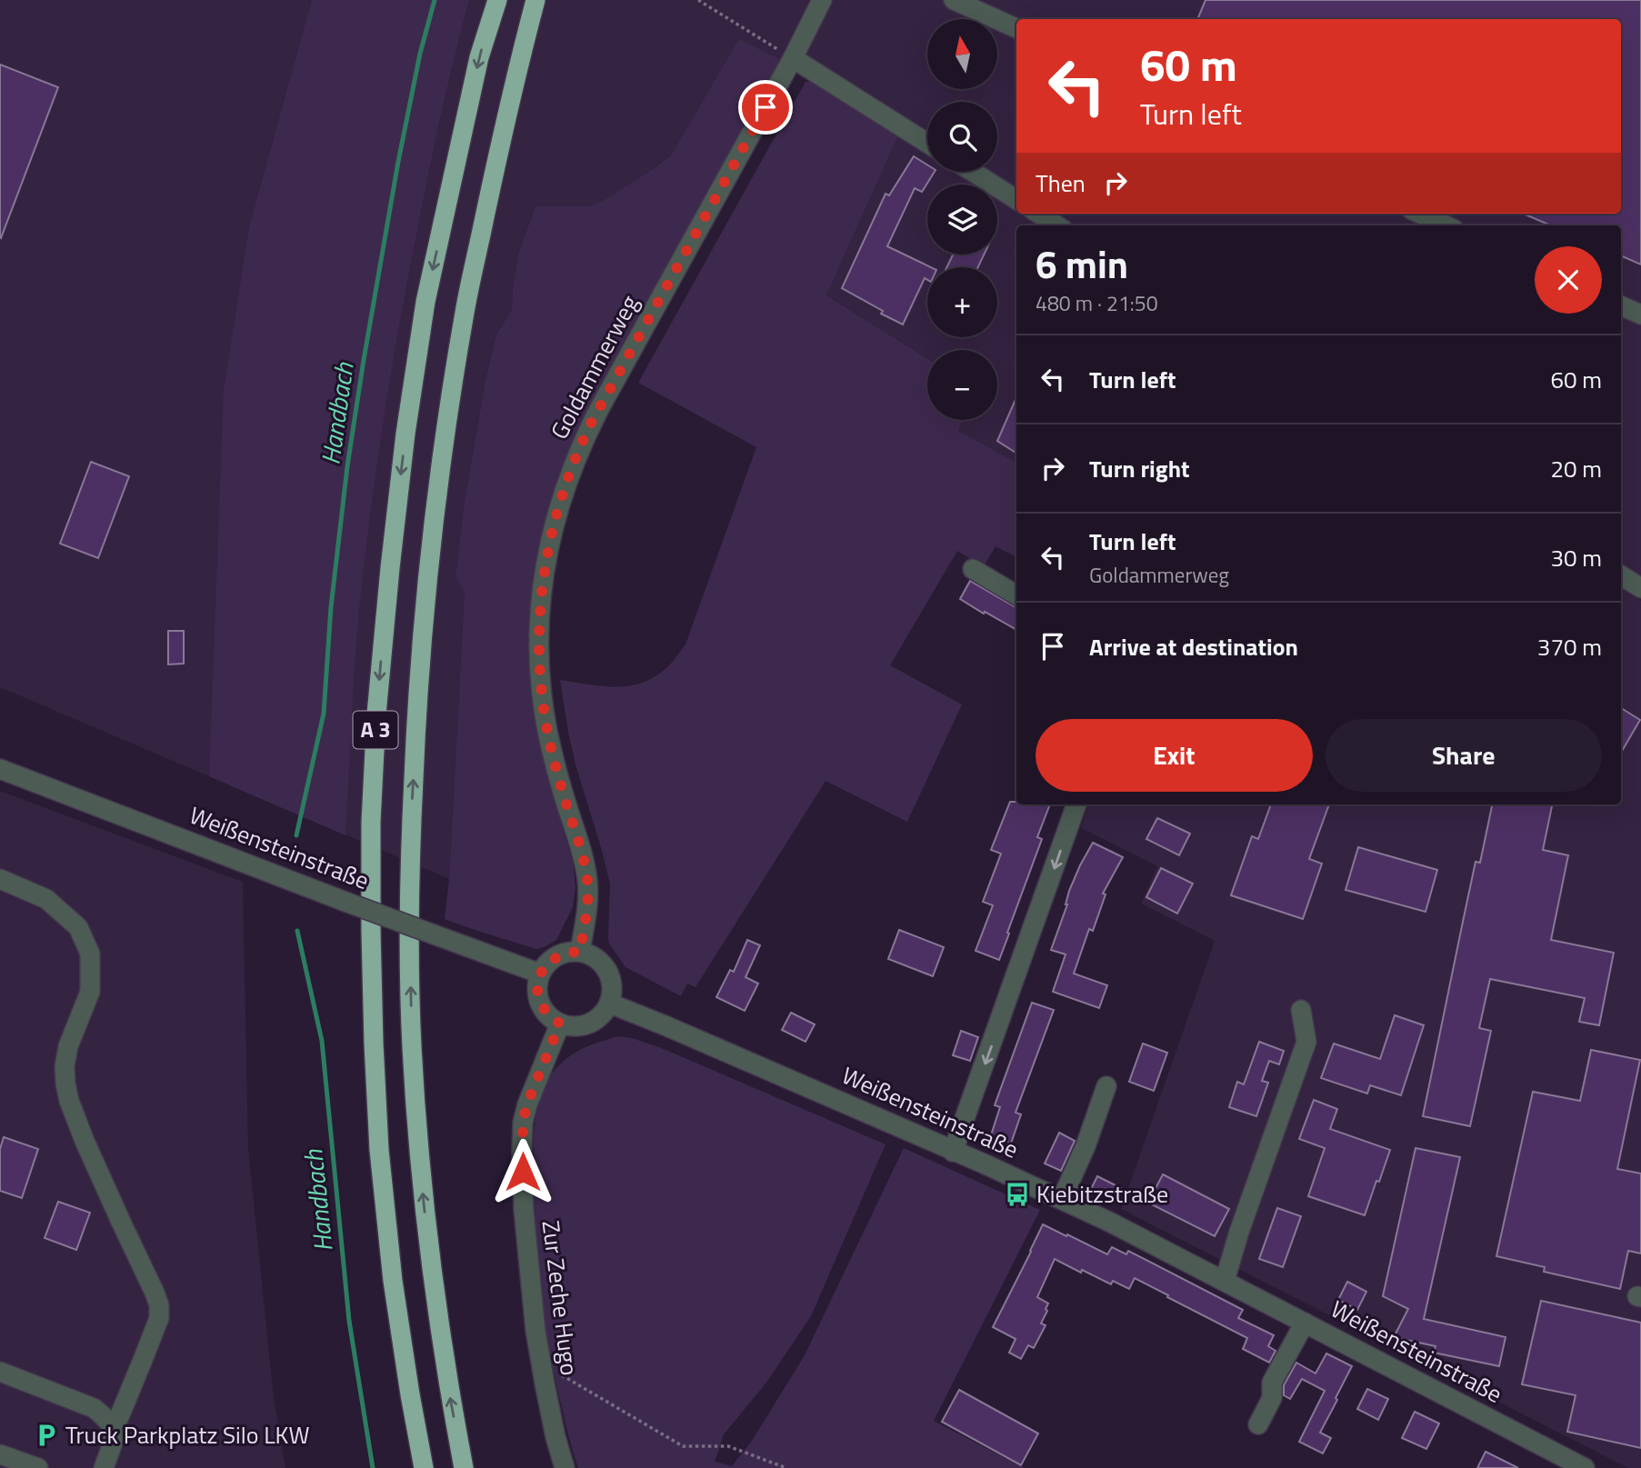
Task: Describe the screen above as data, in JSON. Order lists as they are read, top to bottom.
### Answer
{
  "streets": {
    "highway": ["A 3"],
    "street": ["Goldammerweg", "Weißensteinstraße", "Zur Zeche Hugo"]
  },
  "crossings": [
    ["Goldammerweg", "Weißensteinstraße"],
    ["Goldammerweg", "Zur Zeche Hugo"],
    ["Weißensteinstraße", "Zur Zeche Hugo"]
  ],
  "water": ["Handbach"],
  "places": {
    "bus stop": ["Kiebitzstraße"],
    "parking": ["Truck Parkplatz Silo LKW"]
  },
  "north": "top",
  "page": {
    "map_buttons": ["+", "−"],
    "turn": ["60 m", "Turn left"],
    "then": "Then",
    "heading": ["6 min", "480 m · 21:50"],
    "list": [
      {
        "name": "Turn left",
        "value": "60 m"
      },
      {
        "name": "Turn right",
        "value": "20 m"
      },
      {
        "name": "Turn left",
        "note": "Goldammerweg",
        "value": "30 m"
      },
      {
        "name": "Arrive at destination",
        "value": "370 m"
      }
    ],
    "buttons": ["Exit", "Share"]
  }
}
